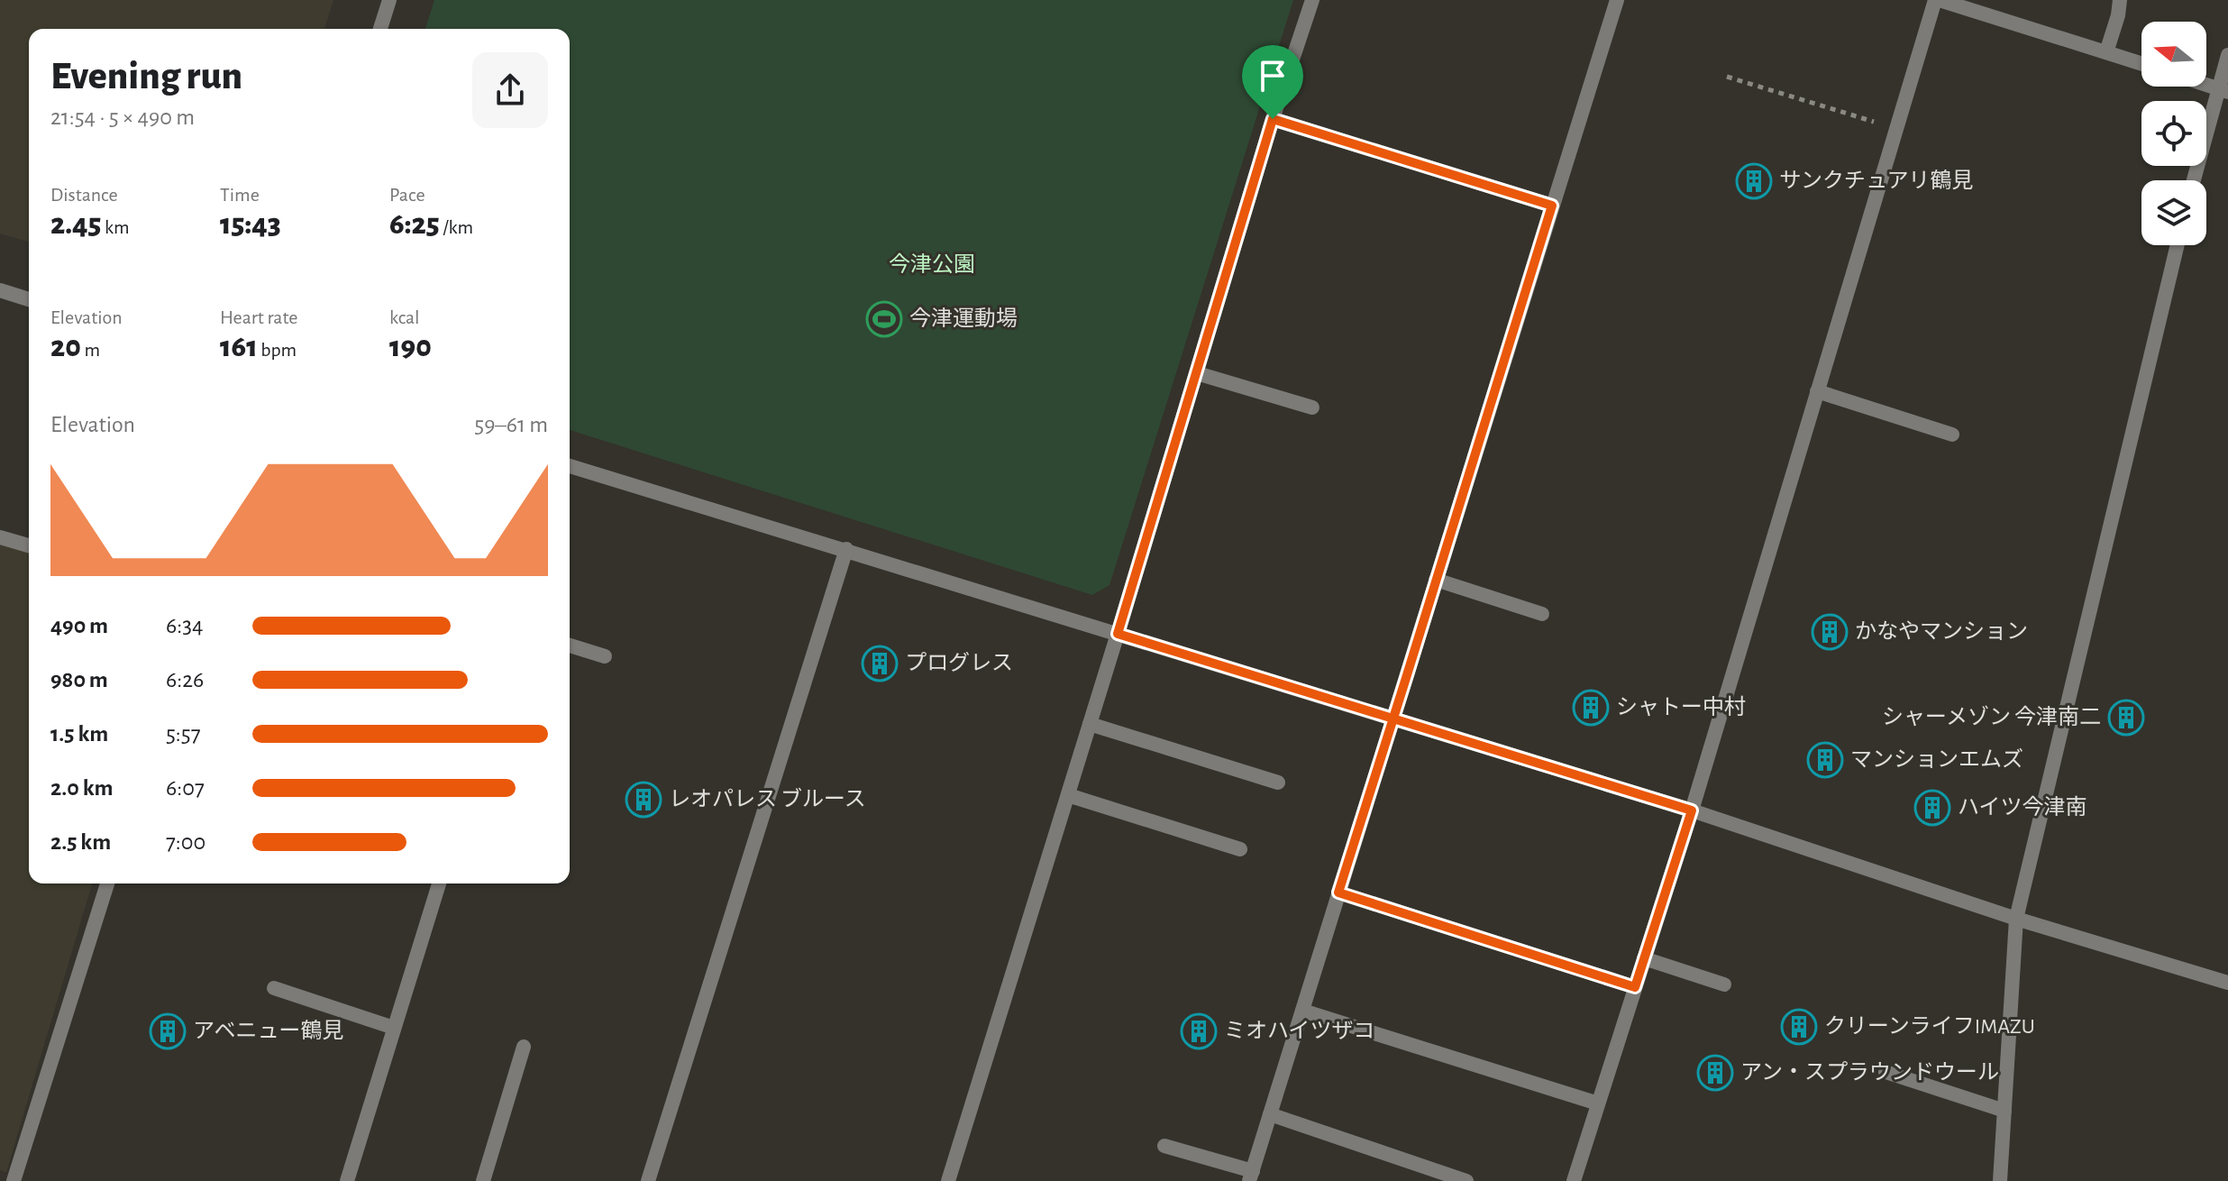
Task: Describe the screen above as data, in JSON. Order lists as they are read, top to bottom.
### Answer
{
  "parks": ["今津公園"],
  "places": {
    "building": [
      "サンクチュアリ鶴見",
      "かなやマンション",
      "プログレス",
      "シャトー中村",
      "シャーメゾン 今津南二",
      "マンションエムズ",
      "レオパレス ブルース",
      "ハイツ今津南",
      "クリーンライフIMAZU",
      "アベニュー鶴見",
      "ミオハイツザコ",
      "アン・スプラウンドウール"
    ],
    "sports": ["今津運動場"]
  },
  "north": "left",
  "page": {
    "heading": ["Evening run", "21:54 · 5 × 490 m"],
    "stats": [
      ["Distance", "2.45 km"],
      ["Time", "15:43"],
      ["Pace", "6:25 /km"],
      ["Elevation", "20 m"],
      ["Heart rate", "161 bpm"],
      ["kcal", "190"]
    ],
    "chart": ["Elevation", "59–61 m"],
    "list": [
      {
        "name": "490 m",
        "note": "6:34"
      },
      {
        "name": "980 m",
        "note": "6:26"
      },
      {
        "name": "1.5 km",
        "note": "5:57"
      },
      {
        "name": "2.0 km",
        "note": "6:07"
      },
      {
        "name": "2.5 km",
        "note": "7:00"
      }
    ]
  }
}
